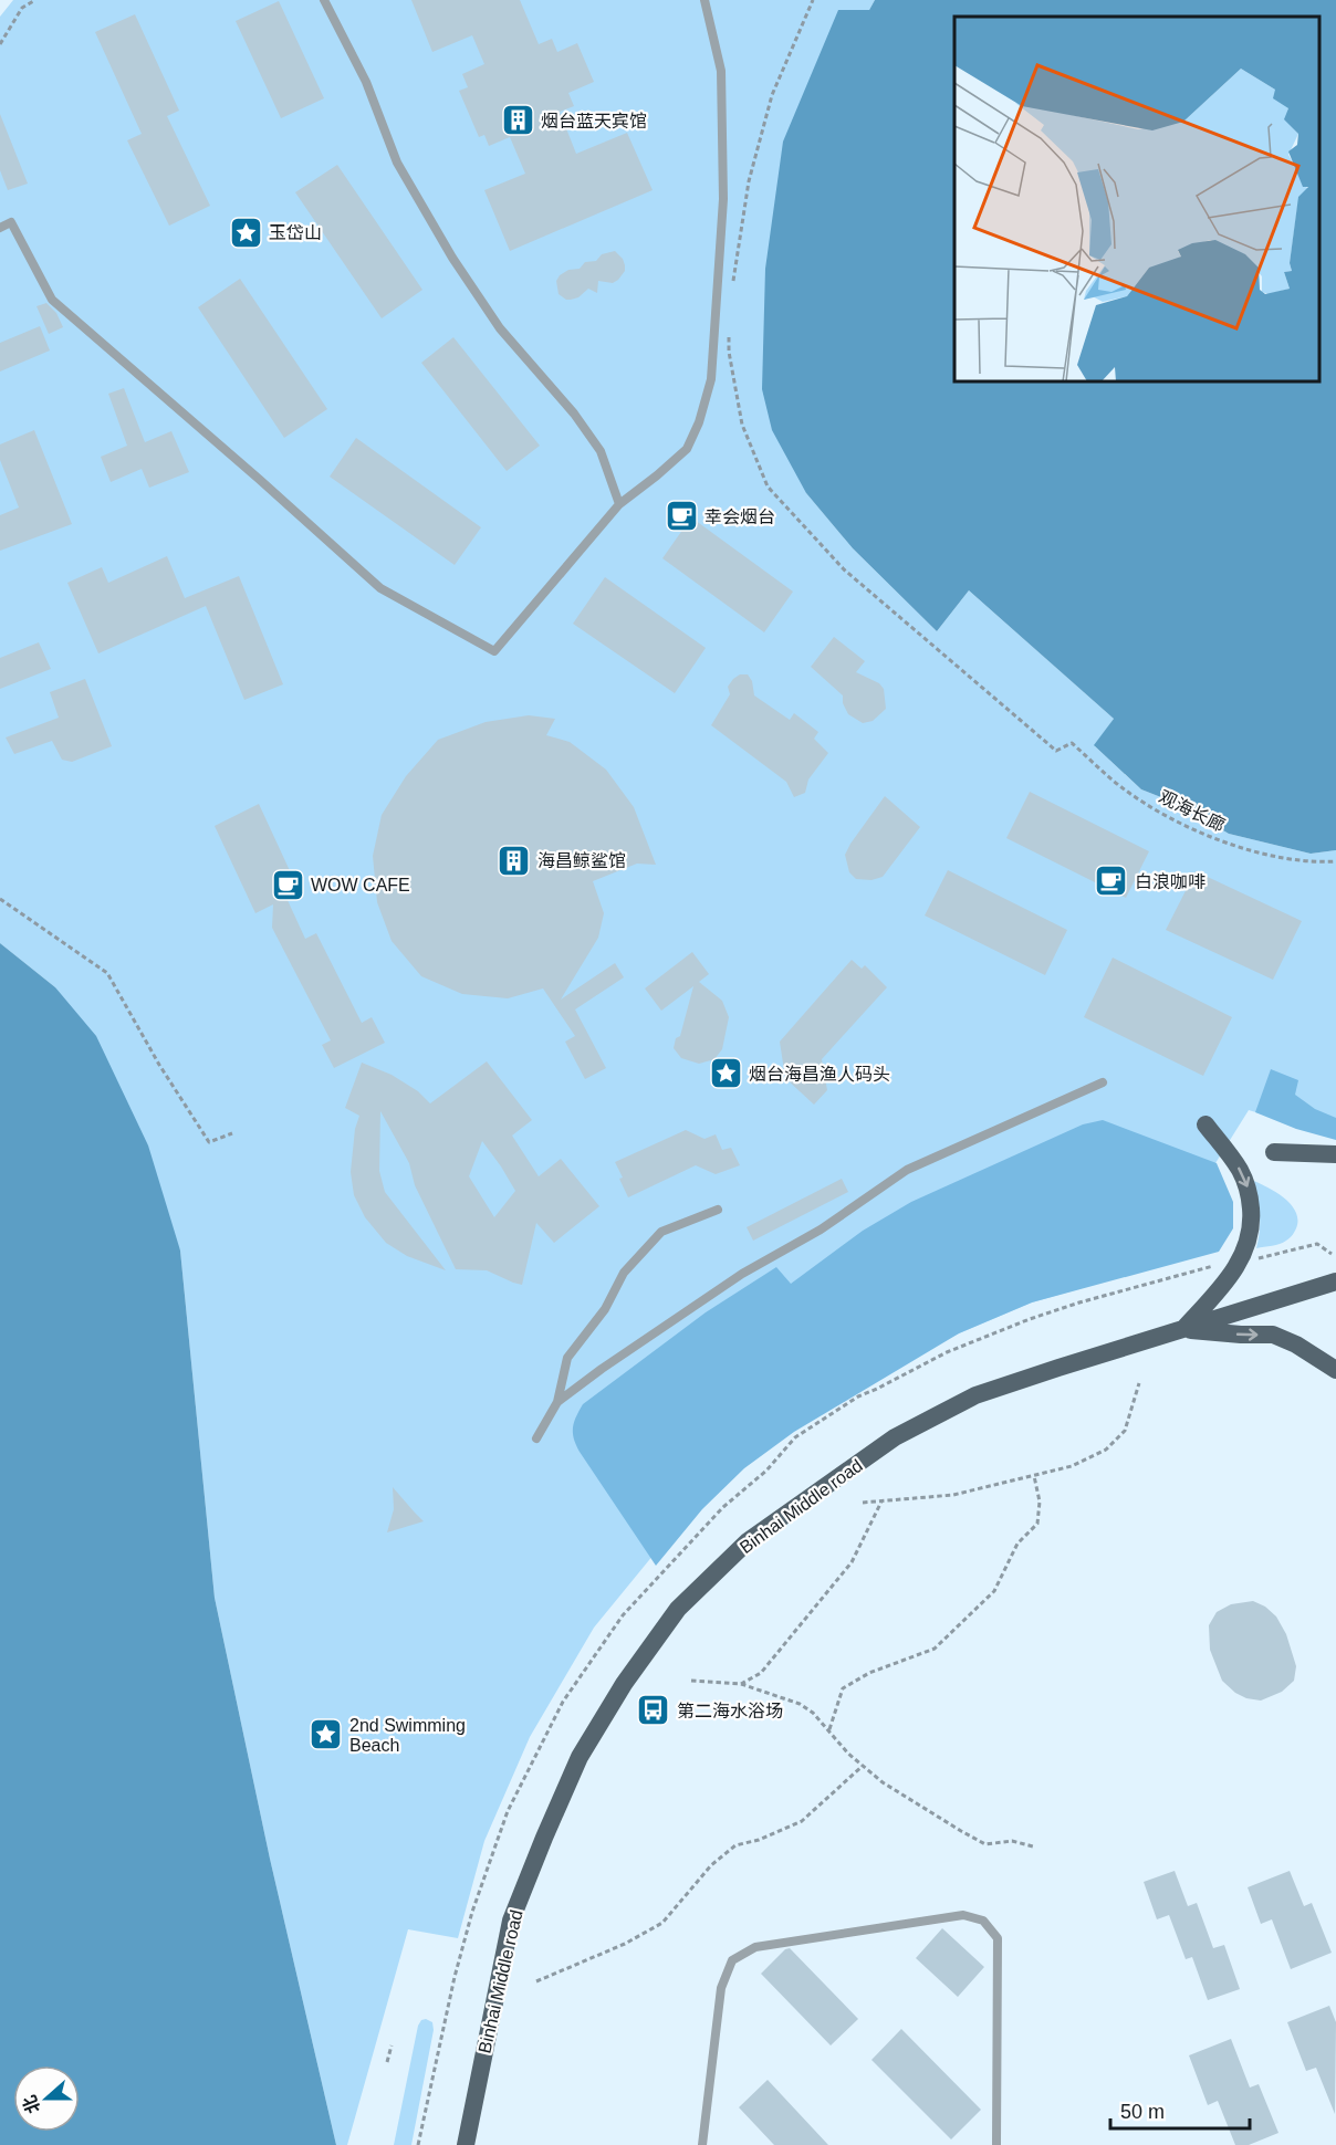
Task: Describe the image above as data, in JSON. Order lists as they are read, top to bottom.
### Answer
{
  "streets": {
    "main road": ["Binhai Middle road"],
    "path": ["观海长廊"]
  },
  "places": {
    "building": ["烟台蓝天宾馆", "海昌鲸鲨馆"],
    "place": ["玉岱山", "烟台海昌渔人码头", "2nd Swimming Beach"],
    "cafe": ["幸会烟台", "白浪咖啡", "WOW CAFE"],
    "bus stop": ["第二海水浴场"]
  },
  "scale_bar": "50 m",
  "north": "left"
}
